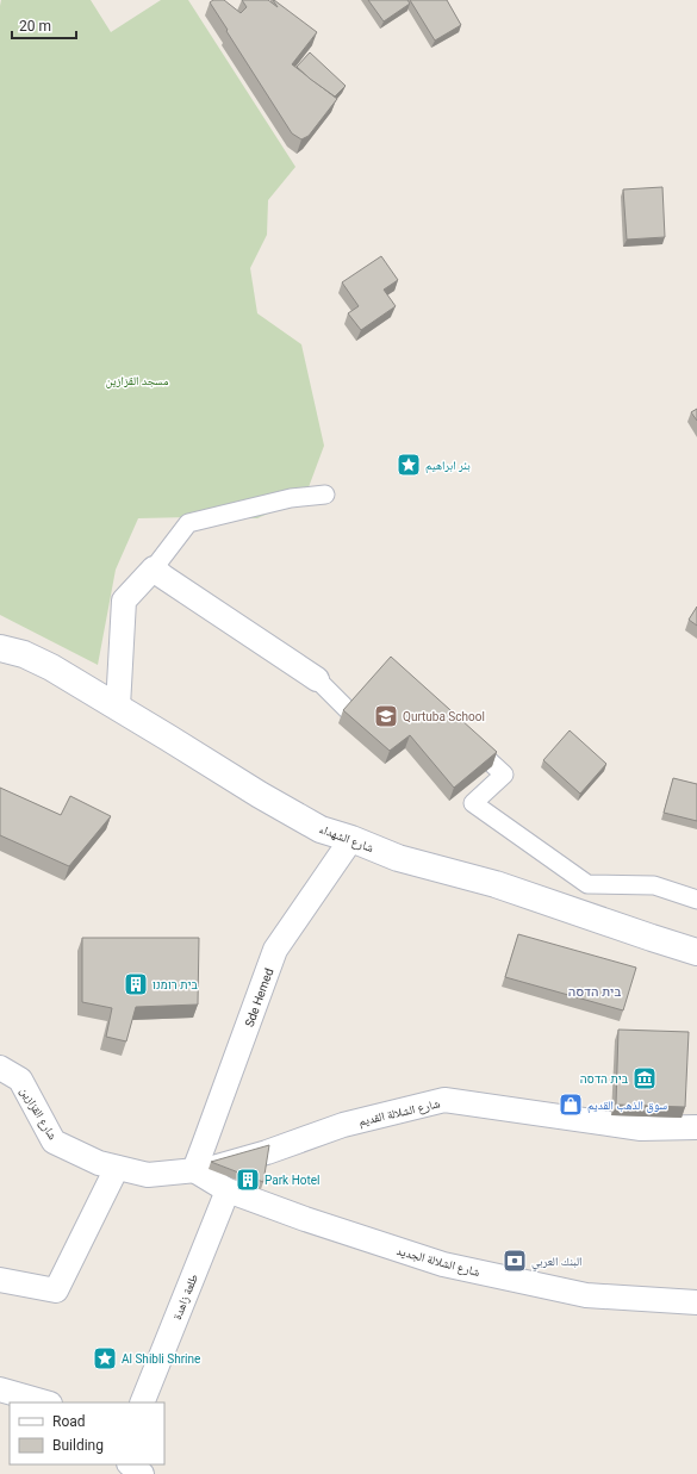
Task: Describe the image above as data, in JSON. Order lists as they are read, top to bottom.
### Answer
{
  "streets": {
    "street": [
      "شارع الشهداء",
      "Sde Hemed",
      "شارع الشلالة القديم",
      "شارع القزازين",
      "شارع الشلالة الجديد",
      "طلعة زاهدة"
    ]
  },
  "crossings": [
    ["شارع الشهداء", "Sde Hemed"],
    ["Sde Hemed", "شارع الشلالة القديم"],
    ["Sde Hemed", "شارع القزازين"],
    ["Sde Hemed", "شارع الشلالة الجديد"],
    ["شارع الشلالة القديم", "شارع القزازين"],
    ["شارع الشلالة القديم", "شارع الشلالة الجديد"],
    ["شارع القزازين", "شارع الشلالة الجديد"],
    ["شارع الشلالة الجديد", "طلعة زاهدة"]
  ],
  "districts": ["בית הדסה"],
  "parks": ["مسجد القزازين"],
  "places": {
    "place": ["بئر ابراهيم", "Al Shibli Shrine"],
    "school or university": ["Qurtuba School"],
    "building": ["בית רומנו", "Park Hotel"],
    "museum": ["בית הדסה"],
    "shop": ["سوق الذهب القديم"],
    "bank": ["البنك العربي"]
  },
  "legend": ["Road", "Building"],
  "scale_bar": "20 m"
}
